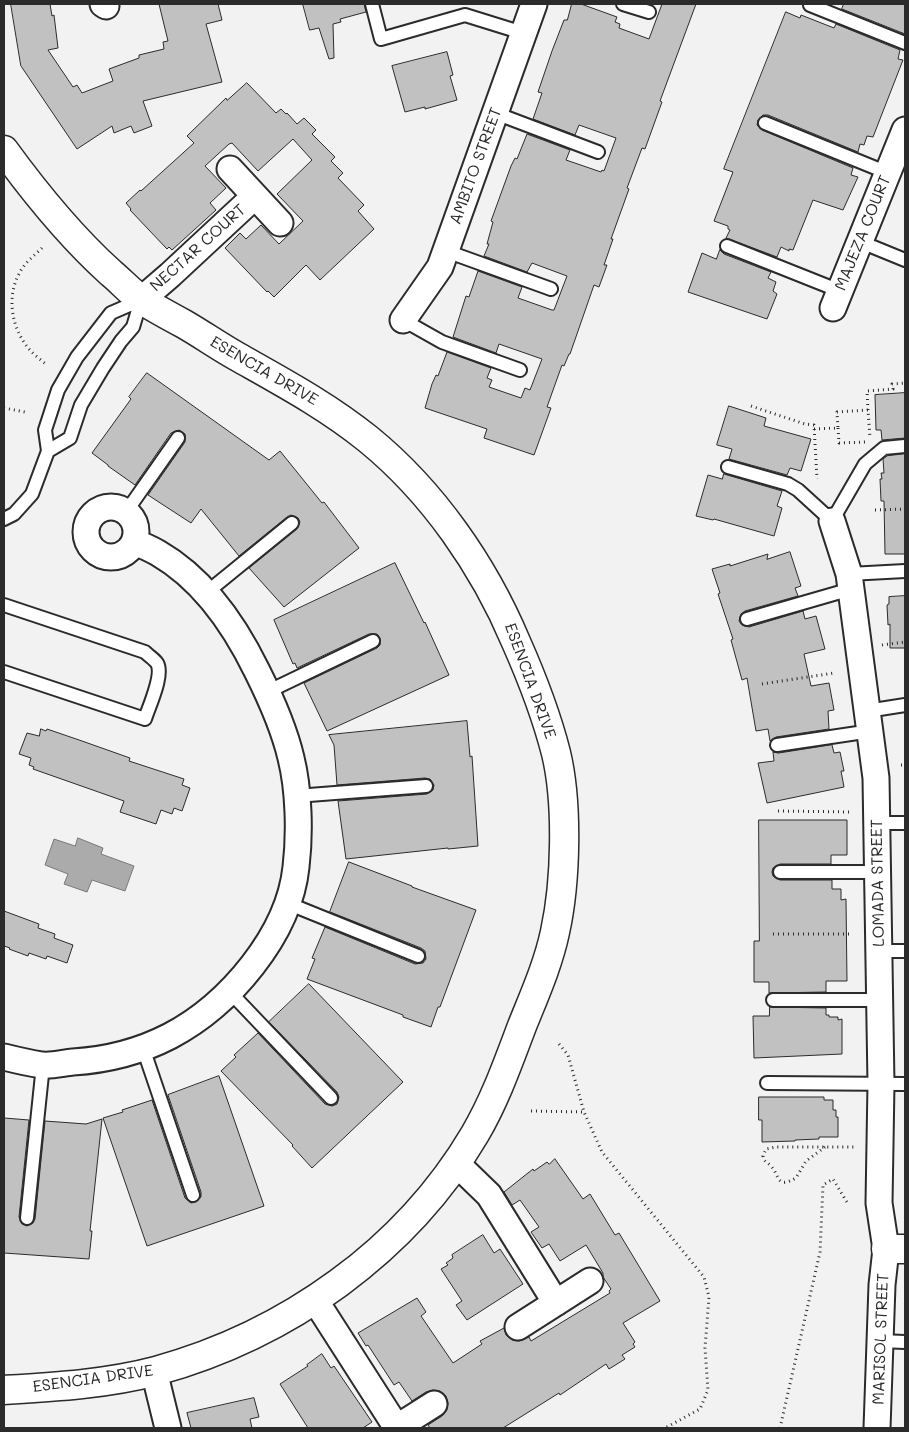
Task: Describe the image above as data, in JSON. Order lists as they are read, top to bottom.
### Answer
{
  "streets": {
    "street": [
      "AMBITO STREET",
      "MAJEZA COURT",
      "NECTAR COURT",
      "ESENCIA DRIVE",
      "LOMADA STREET",
      "MARISOL STREET"
    ]
  },
  "crossings": [
    ["NECTAR COURT", "ESENCIA DRIVE"],
    ["LOMADA STREET", "MARISOL STREET"]
  ]
}
